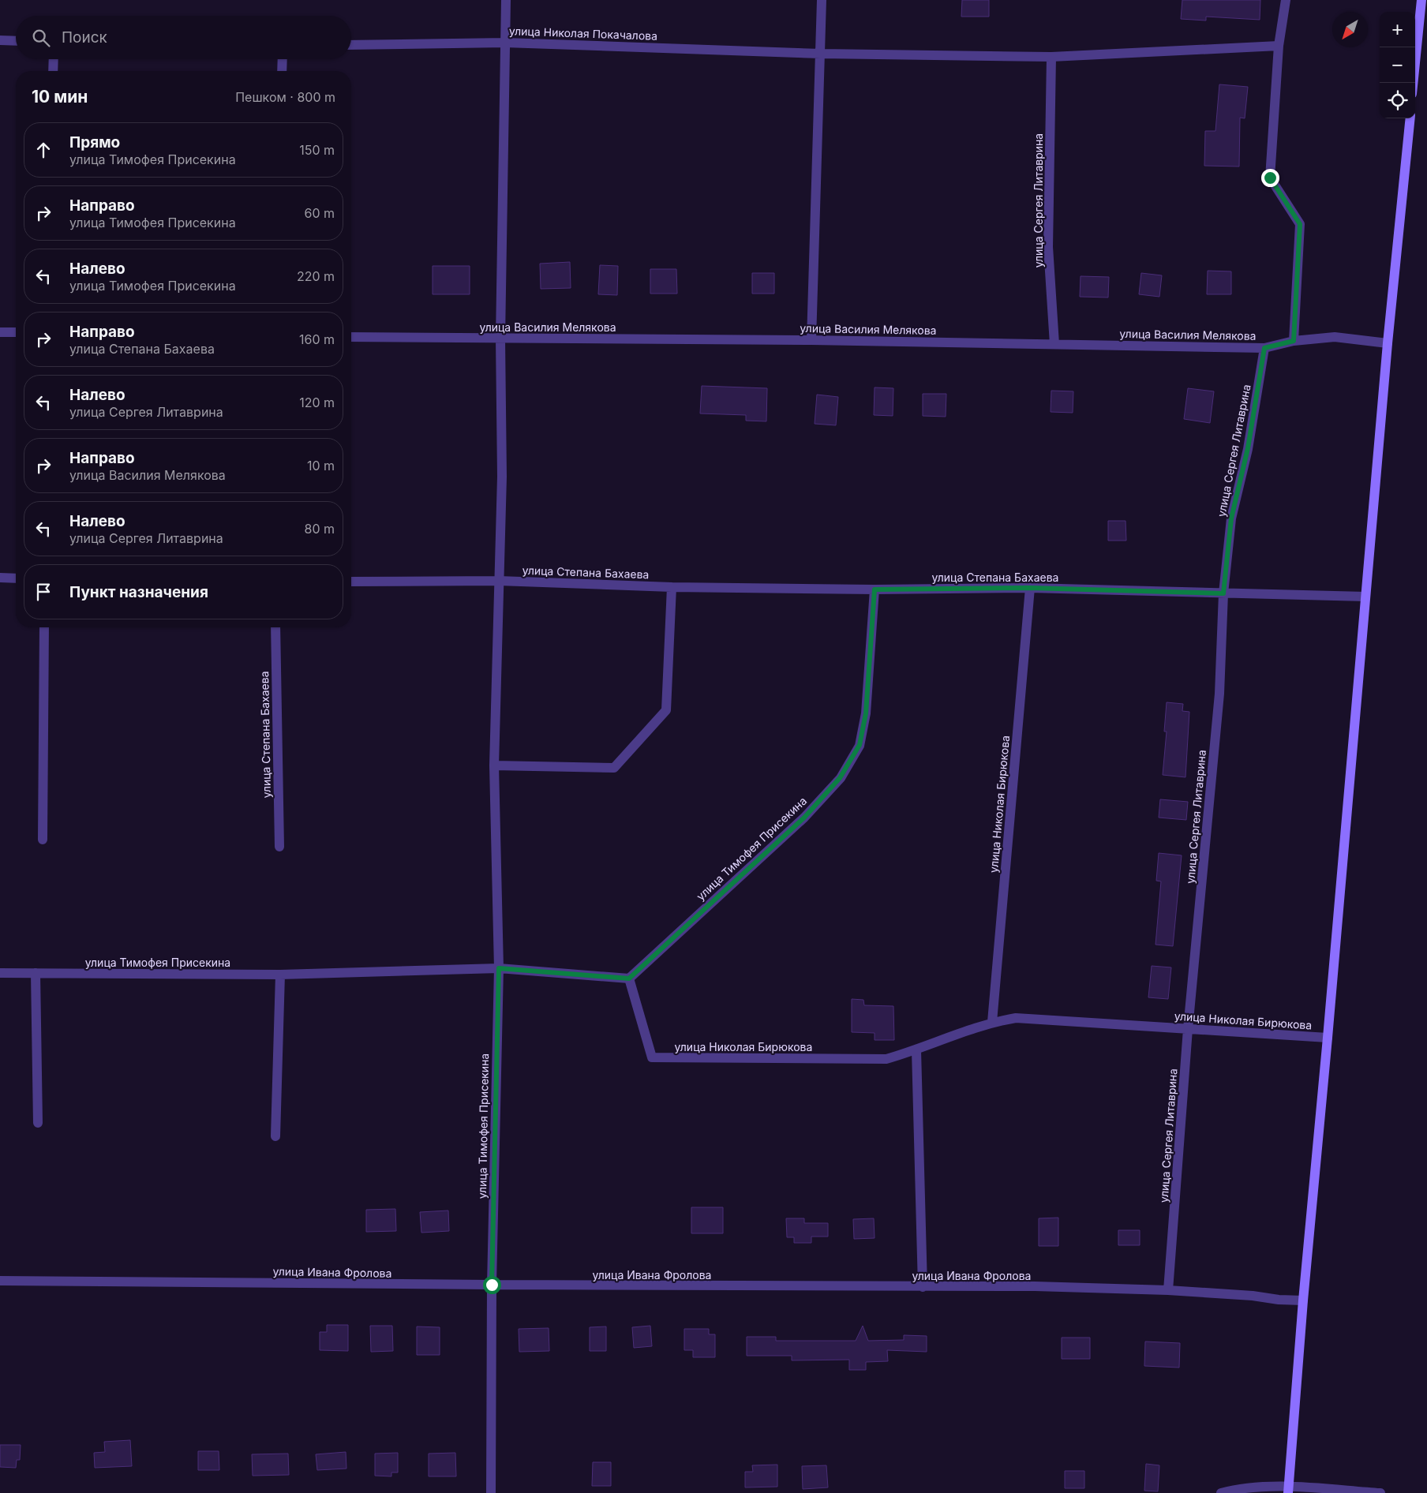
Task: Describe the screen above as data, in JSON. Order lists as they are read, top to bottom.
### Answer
{
  "streets": {
    "street": [
      "улица Николая Покачалова",
      "улица Сергея Литаврина",
      "улица Василия Мелякова",
      "улица Степана Бахаева",
      "улица Николая Бирюкова",
      "улица Тимофея Присекина",
      "улица Ивана Фролова"
    ]
  },
  "crossings": [
    ["улица Сергея Литаврина", "улица Василия Мелякова"],
    ["улица Сергея Литаврина", "улица Степана Бахаева"],
    ["улица Сергея Литаврина", "улица Николая Бирюкова"],
    ["улица Сергея Литаврина", "улица Ивана Фролова"],
    ["улица Степана Бахаева", "улица Николая Бирюкова"],
    ["улица Степана Бахаева", "улица Тимофея Присекина"],
    ["улица Николая Бирюкова", "улица Тимофея Присекина"],
    ["улица Тимофея Присекина", "улица Ивана Фролова"]
  ],
  "north": "bottom left",
  "page": {
    "map_buttons": ["+", "−"],
    "search": "Поиск",
    "heading": ["10 мин", "Пешком · 800 m"],
    "list": [
      ["Прямо", "улица Тимофея Присекина", "150 m"],
      ["Направо", "улица Тимофея Присекина", "60 m"],
      ["Налево", "улица Тимофея Присекина", "220 m"],
      ["Направо", "улица Степана Бахаева", "160 m"],
      ["Налево", "улица Сергея Литаврина", "120 m"],
      ["Направо", "улица Василия Мелякова", "10 m"],
      ["Налево", "улица Сергея Литаврина", "80 m"],
      "Пункт назначения"
    ]
  }
}
